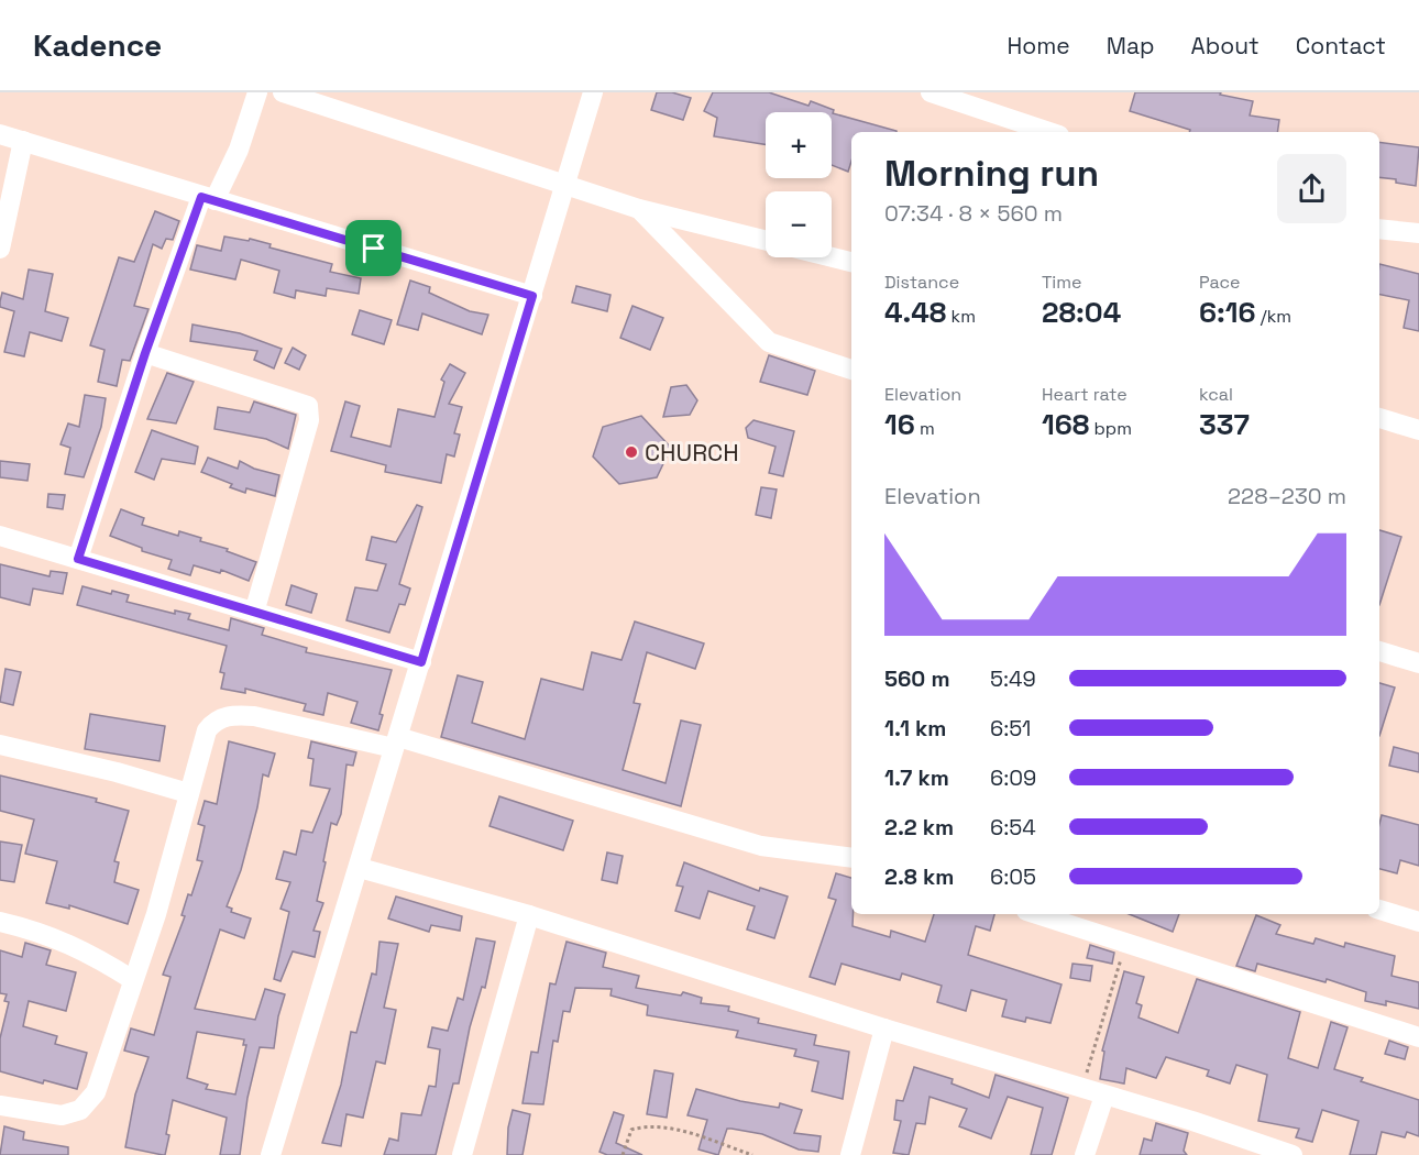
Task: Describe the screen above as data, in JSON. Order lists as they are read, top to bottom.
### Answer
{
  "places": ["CHURCH"],
  "page": {
    "header": "Kadence",
    "nav": [
      "Home",
      "Map",
      "About",
      "Contact"
    ],
    "map_buttons": ["+", "−"],
    "heading": ["Morning run", "07:34 · 8 × 560 m"],
    "stats": [
      ["Distance", "4.48 km"],
      ["Time", "28:04"],
      ["Pace", "6:16 /km"],
      ["Elevation", "16 m"],
      ["Heart rate", "168 bpm"],
      ["kcal", "337"]
    ],
    "chart": ["Elevation", "228–230 m"],
    "list": [
      {
        "name": "560 m",
        "note": "5:49"
      },
      {
        "name": "1.1 km",
        "note": "6:51"
      },
      {
        "name": "1.7 km",
        "note": "6:09"
      },
      {
        "name": "2.2 km",
        "note": "6:54"
      },
      {
        "name": "2.8 km",
        "note": "6:05"
      }
    ]
  }
}
